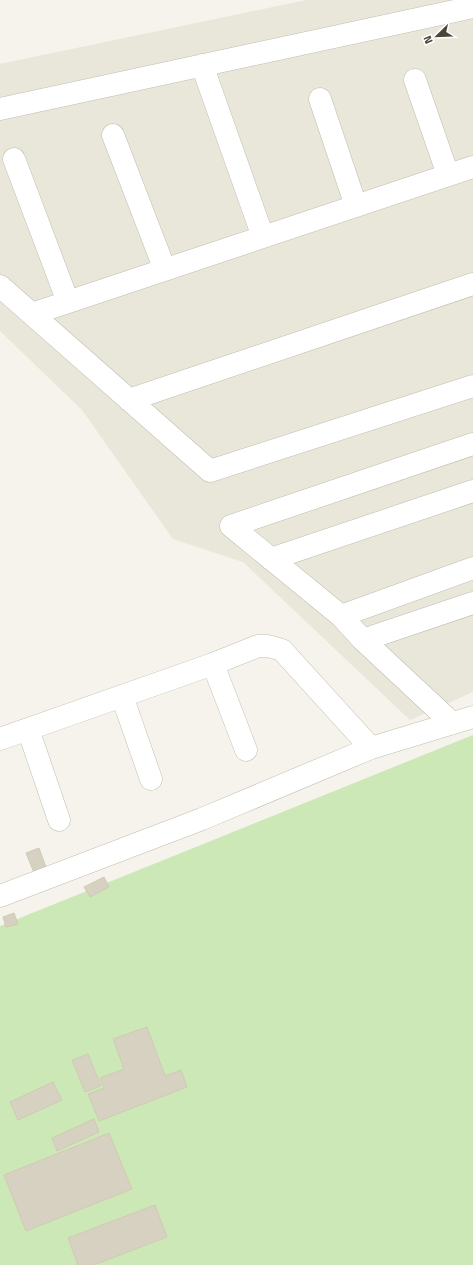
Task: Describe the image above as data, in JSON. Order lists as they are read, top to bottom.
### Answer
{
  "north": "bottom left"
}
